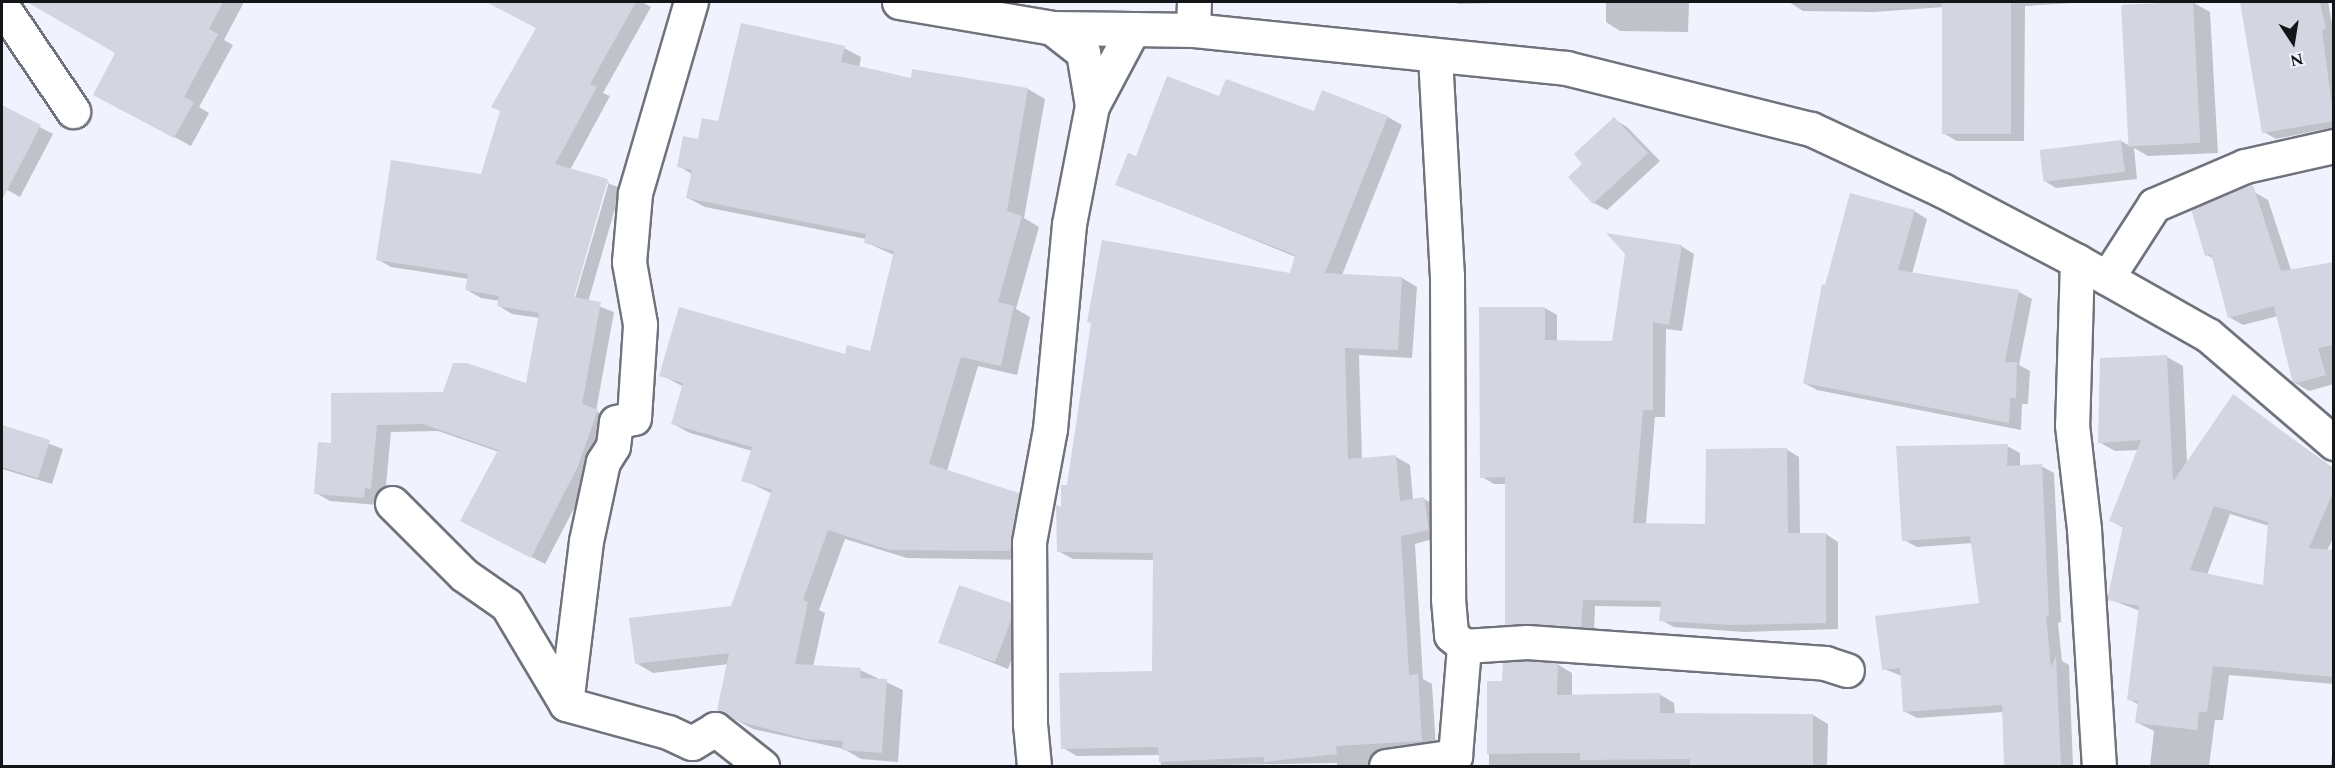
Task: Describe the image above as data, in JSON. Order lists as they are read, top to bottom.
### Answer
{
  "north": "bottom"
}
